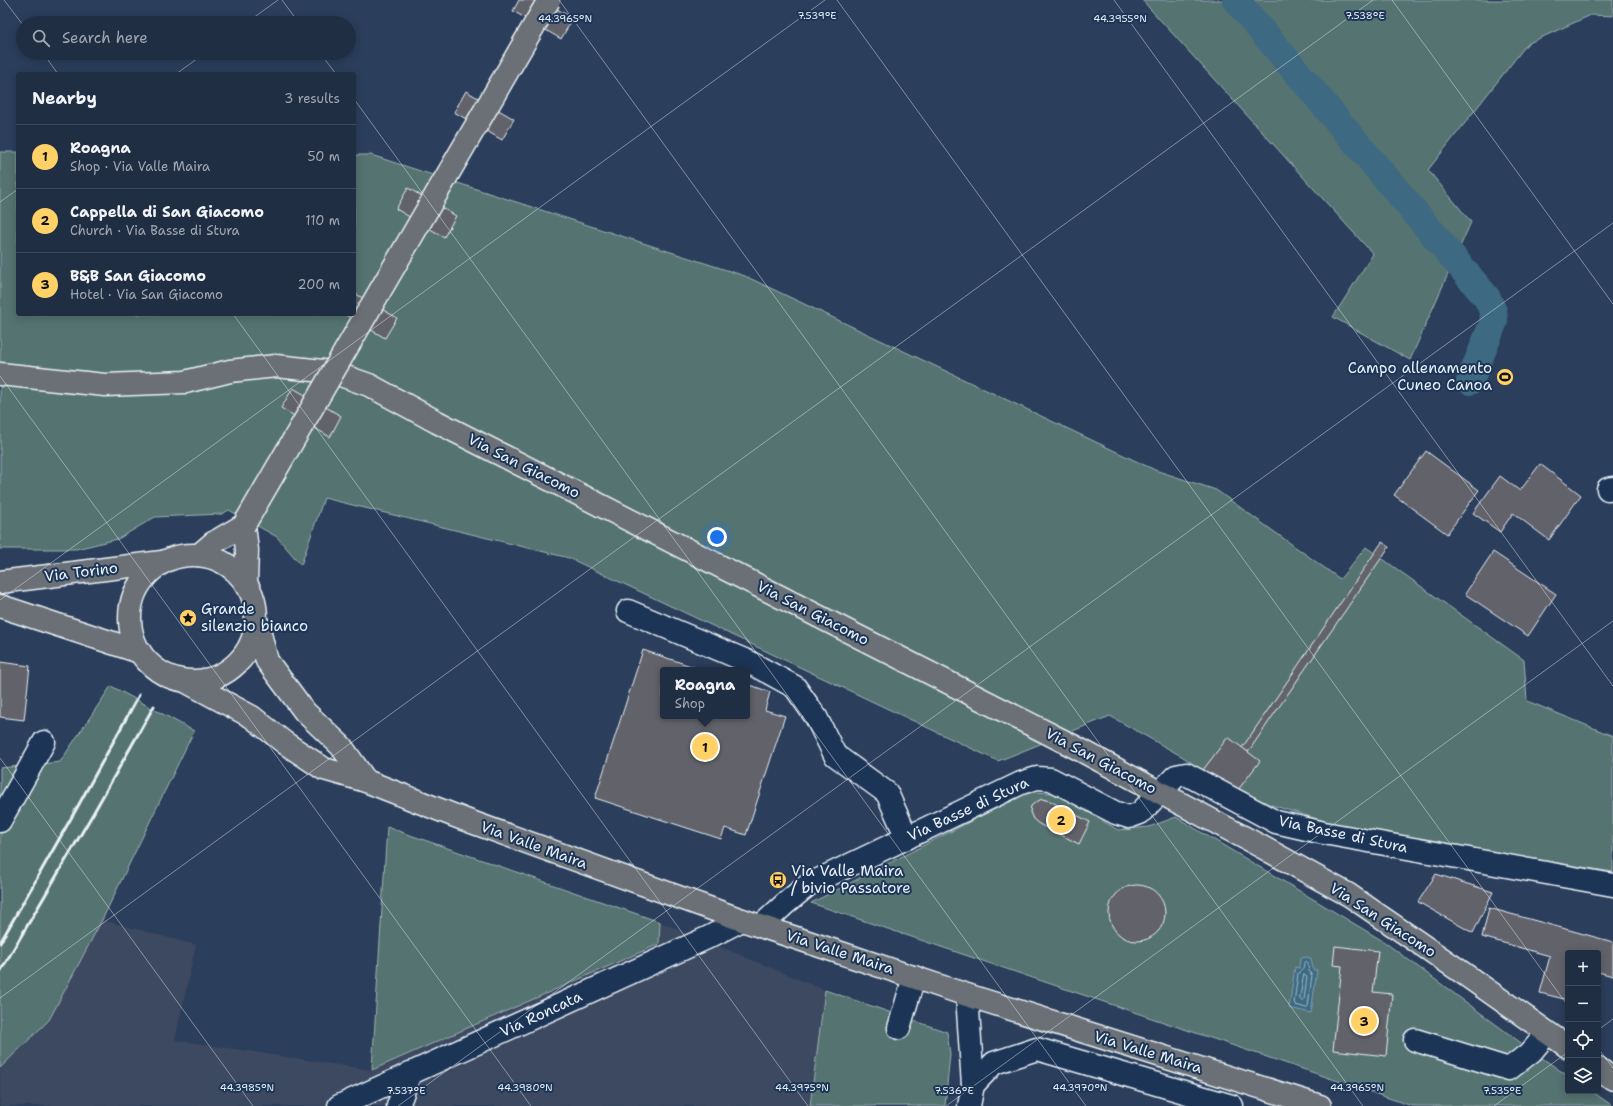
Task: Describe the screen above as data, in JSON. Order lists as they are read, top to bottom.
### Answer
{
  "streets": {
    "main road": ["Via San Giacomo", "Via Torino", "Via Valle Maira"],
    "street": ["Via Basse di Stura", "Via Roncata"]
  },
  "crossings": [
    ["Via San Giacomo", "Via Basse di Stura"],
    ["Via Torino", "Via Valle Maira"],
    ["Via Basse di Stura", "Via Valle Maira"],
    ["Via Basse di Stura", "Via Roncata"],
    ["Via Valle Maira", "Via Roncata"]
  ],
  "places": {
    "sports": ["Campo allenamento Cuneo Canoa"],
    "place": ["Grande silenzio bianco"],
    "bus stop": ["Via Valle Maira / bivio Passatore"]
  },
  "page": {
    "search": "Search here",
    "heading": ["Nearby", "3 results"],
    "list": [
      {
        "mark": "1",
        "name": "Roagna",
        "note": "Shop · Via Valle Maira",
        "value": "50 m"
      },
      {
        "mark": "2",
        "name": "Cappella di San Giacomo",
        "note": "Church · Via Basse di Stura",
        "value": "110 m"
      },
      {
        "mark": "3",
        "name": "B&B San Giacomo",
        "note": "Hotel · Via San Giacomo",
        "value": "200 m"
      }
    ],
    "popup": ["Roagna", "Shop"],
    "pins": ["1", "2", "3"],
    "map_buttons": ["+", "−"]
  },
  "coordinates": [
    "7.539°E",
    "7.538°E",
    "44.3965°N",
    "44.3955°N",
    "44.3985°N",
    "44.3980°N",
    "44.3975°N",
    "44.3970°N",
    "7.537°E",
    "7.536°E",
    "7.535°E"
  ]
}
